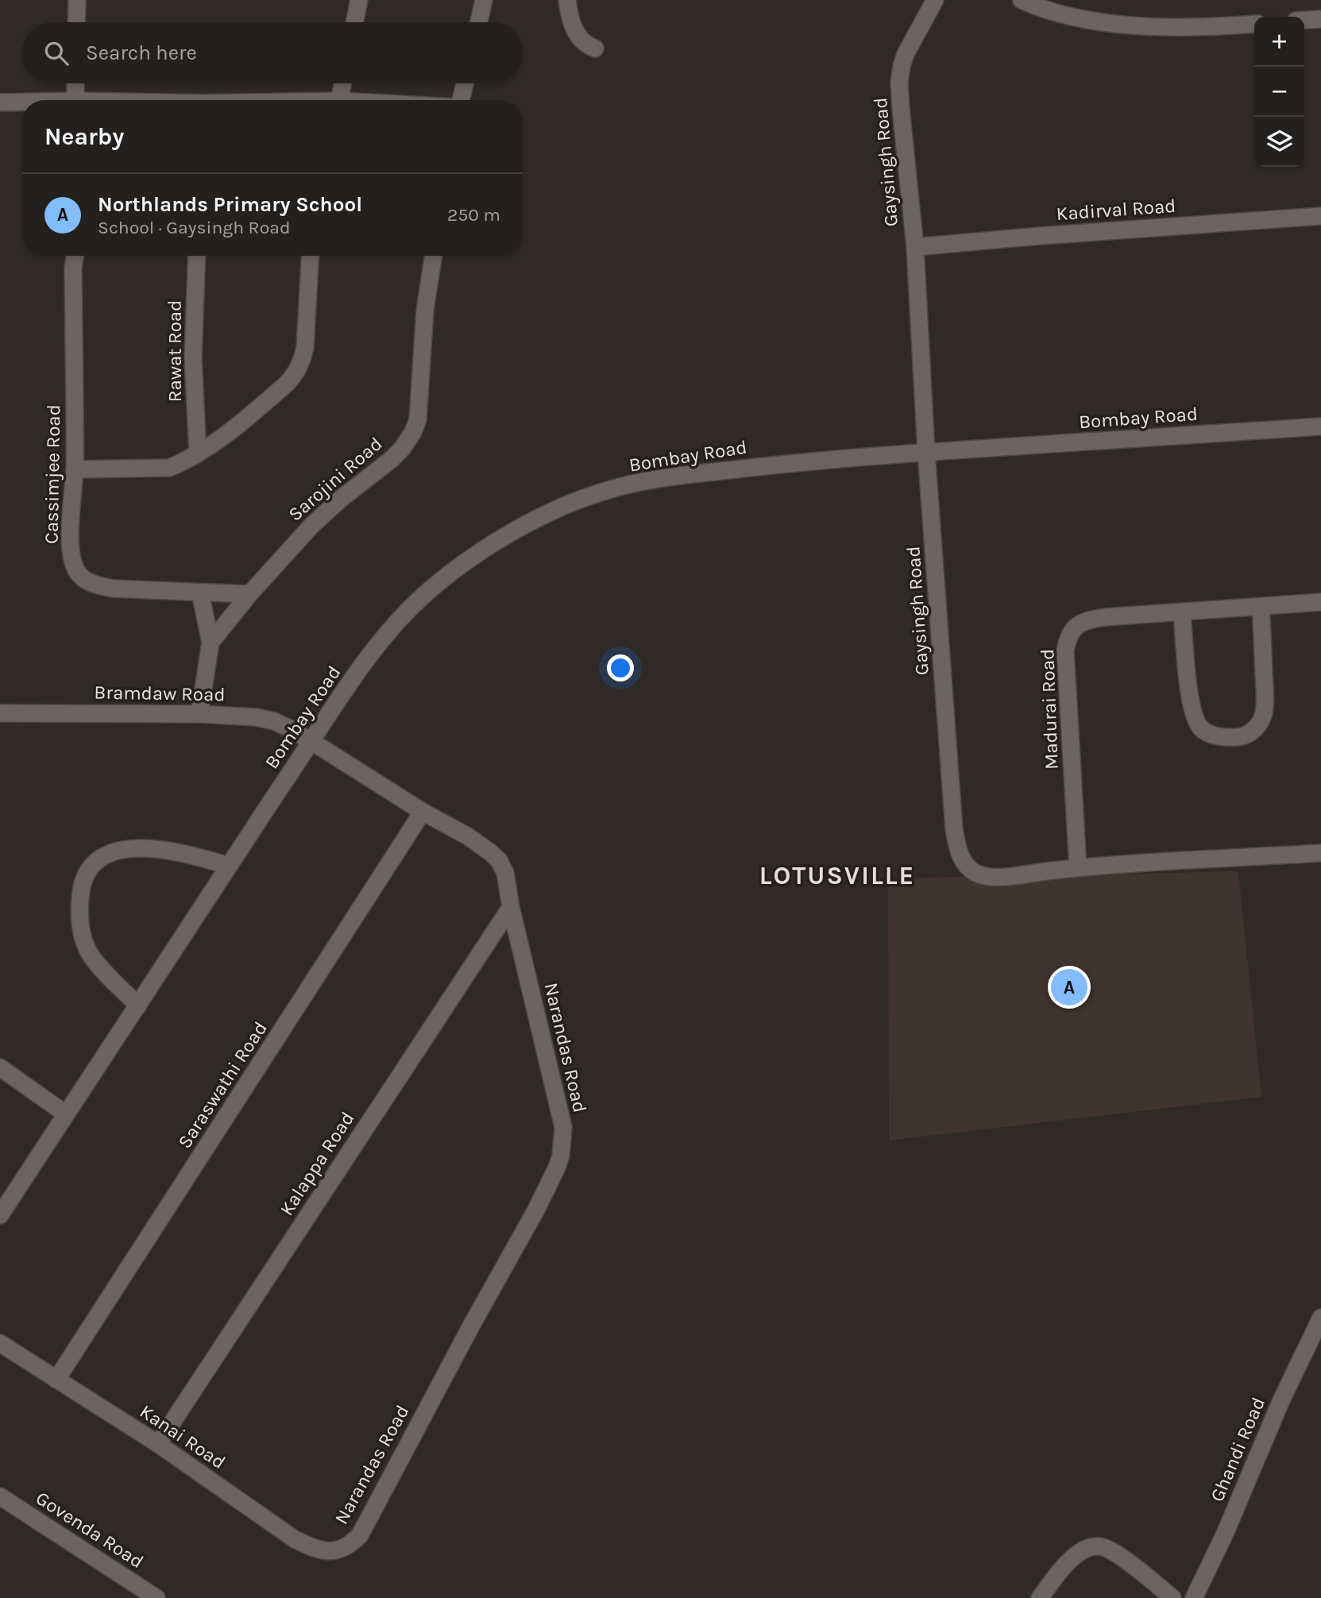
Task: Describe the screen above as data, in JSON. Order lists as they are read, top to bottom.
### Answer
{
  "streets": {
    "street": [
      "Gaysingh Road",
      "Kadirval Road",
      "Rawat Road",
      "Bombay Road",
      "Cassimjee Road",
      "Sarojini Road",
      "Bramdaw Road",
      "Madurai Road",
      "Narandas Road",
      "Saraswathi Road",
      "Kalappa Road",
      "Kanai Road",
      "Ghandi Road",
      "Govenda Road"
    ]
  },
  "crossings": [
    ["Gaysingh Road", "Kadirval Road"],
    ["Gaysingh Road", "Bombay Road"],
    ["Gaysingh Road", "Madurai Road"],
    ["Bombay Road", "Bramdaw Road"],
    ["Bombay Road", "Narandas Road"],
    ["Cassimjee Road", "Sarojini Road"],
    ["Sarojini Road", "Bramdaw Road"],
    ["Bramdaw Road", "Narandas Road"],
    ["Narandas Road", "Saraswathi Road"],
    ["Narandas Road", "Kalappa Road"],
    ["Narandas Road", "Kanai Road"],
    ["Saraswathi Road", "Kanai Road"],
    ["Kalappa Road", "Kanai Road"]
  ],
  "districts": ["LOTUSVILLE"],
  "page": {
    "map_buttons": ["+", "−"],
    "search": "Search here",
    "heading": "Nearby",
    "list": [
      {
        "mark": "A",
        "name": "Northlands Primary School",
        "note": "School · Gaysingh Road",
        "value": "250 m"
      }
    ],
    "pins": "A"
  }
}
